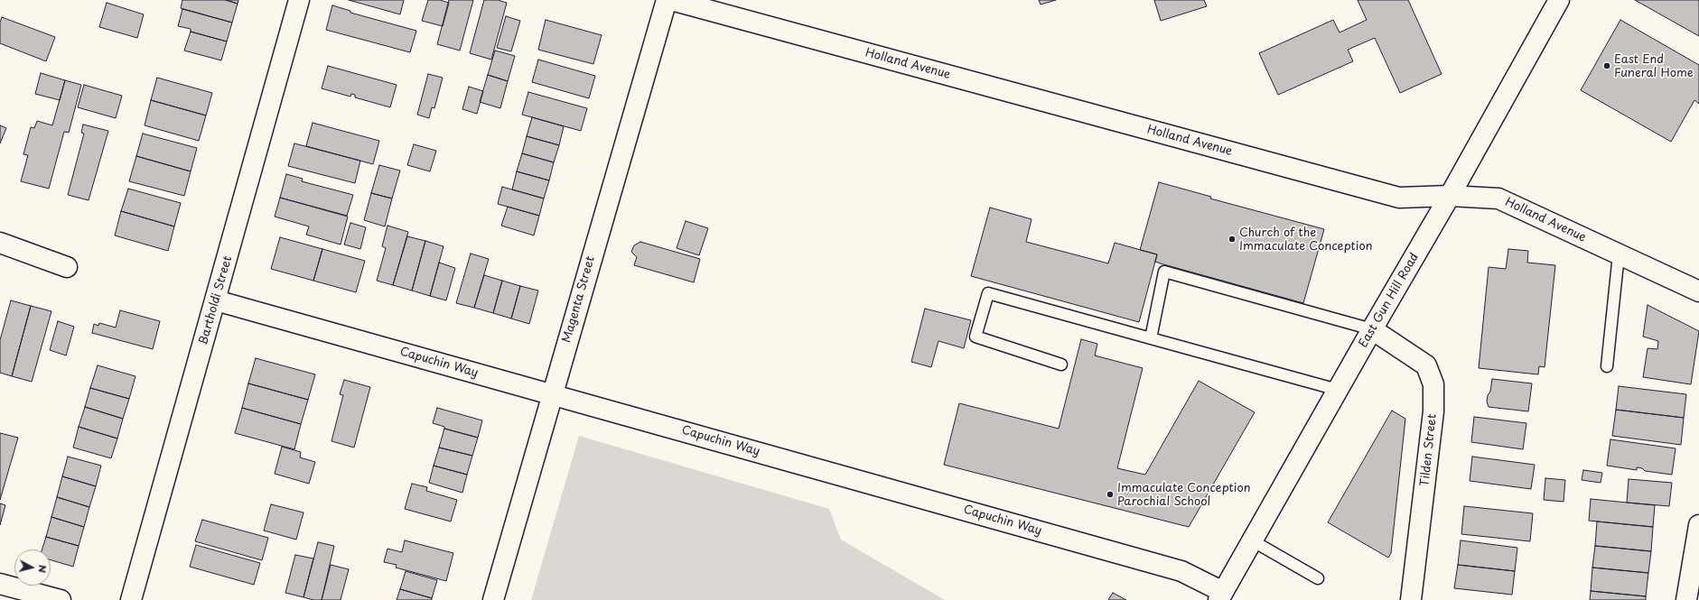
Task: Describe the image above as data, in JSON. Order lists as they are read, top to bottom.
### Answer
{
  "streets": {
    "street": [
      "Holland Avenue",
      "Magenta Street",
      "Bartholdi Street",
      "East Gun Hill Road",
      "Capuchin Way",
      "Tilden Street"
    ]
  },
  "crossings": [
    ["Holland Avenue", "East Gun Hill Road"],
    ["Magenta Street", "Capuchin Way"],
    ["Bartholdi Street", "Capuchin Way"],
    ["East Gun Hill Road", "Capuchin Way"],
    ["East Gun Hill Road", "Tilden Street"]
  ],
  "places": ["East End Funeral Home", "Church of the Immaculate Conception", "Immaculate Conception Parochial School"],
  "north": "right"
}
